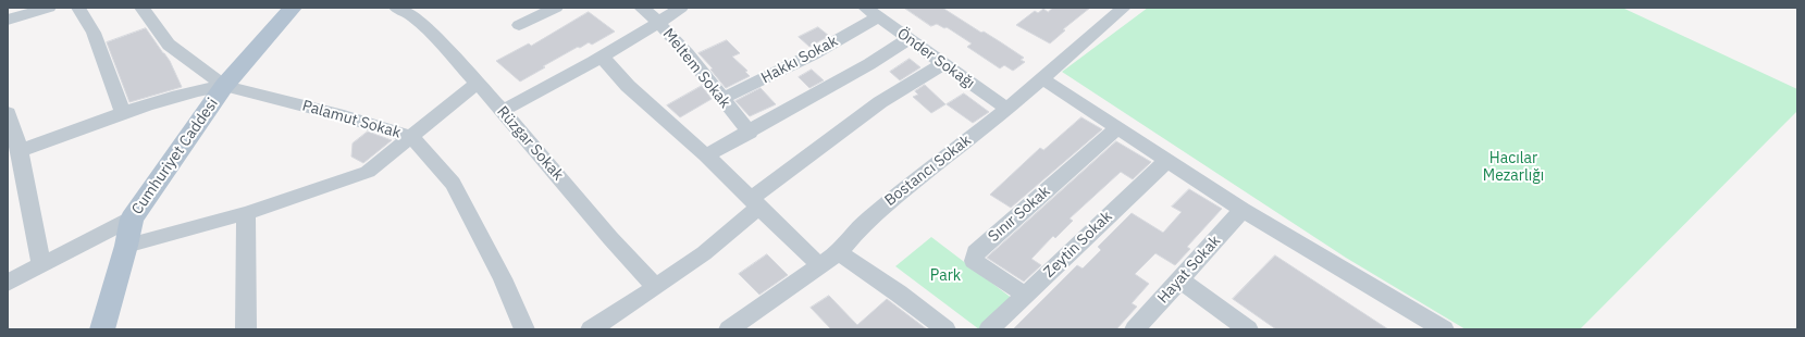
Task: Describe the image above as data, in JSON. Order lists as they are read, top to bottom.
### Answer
{
  "streets": {
    "main road": ["Cumhuriyet Caddesi"],
    "street": [
      "Önder Sokağı",
      "Hakkı Sokak",
      "Meltem Sokak",
      "Palamut Sokak",
      "Rüzgar Sokak",
      "Bostancı Sokak",
      "Sınır Sokak",
      "Zeytin Sokak",
      "Hayat Sokak"
    ]
  },
  "crossings": [
    ["Önder Sokağı", "Hakkı Sokak"],
    ["Önder Sokağı", "Bostancı Sokak"],
    ["Hakkı Sokak", "Meltem Sokak"],
    ["Palamut Sokak", "Cumhuriyet Caddesi"],
    ["Sınır Sokak", "Zeytin Sokak"]
  ],
  "parks": ["Hacılar Mezarlığı", "Park"]
}
